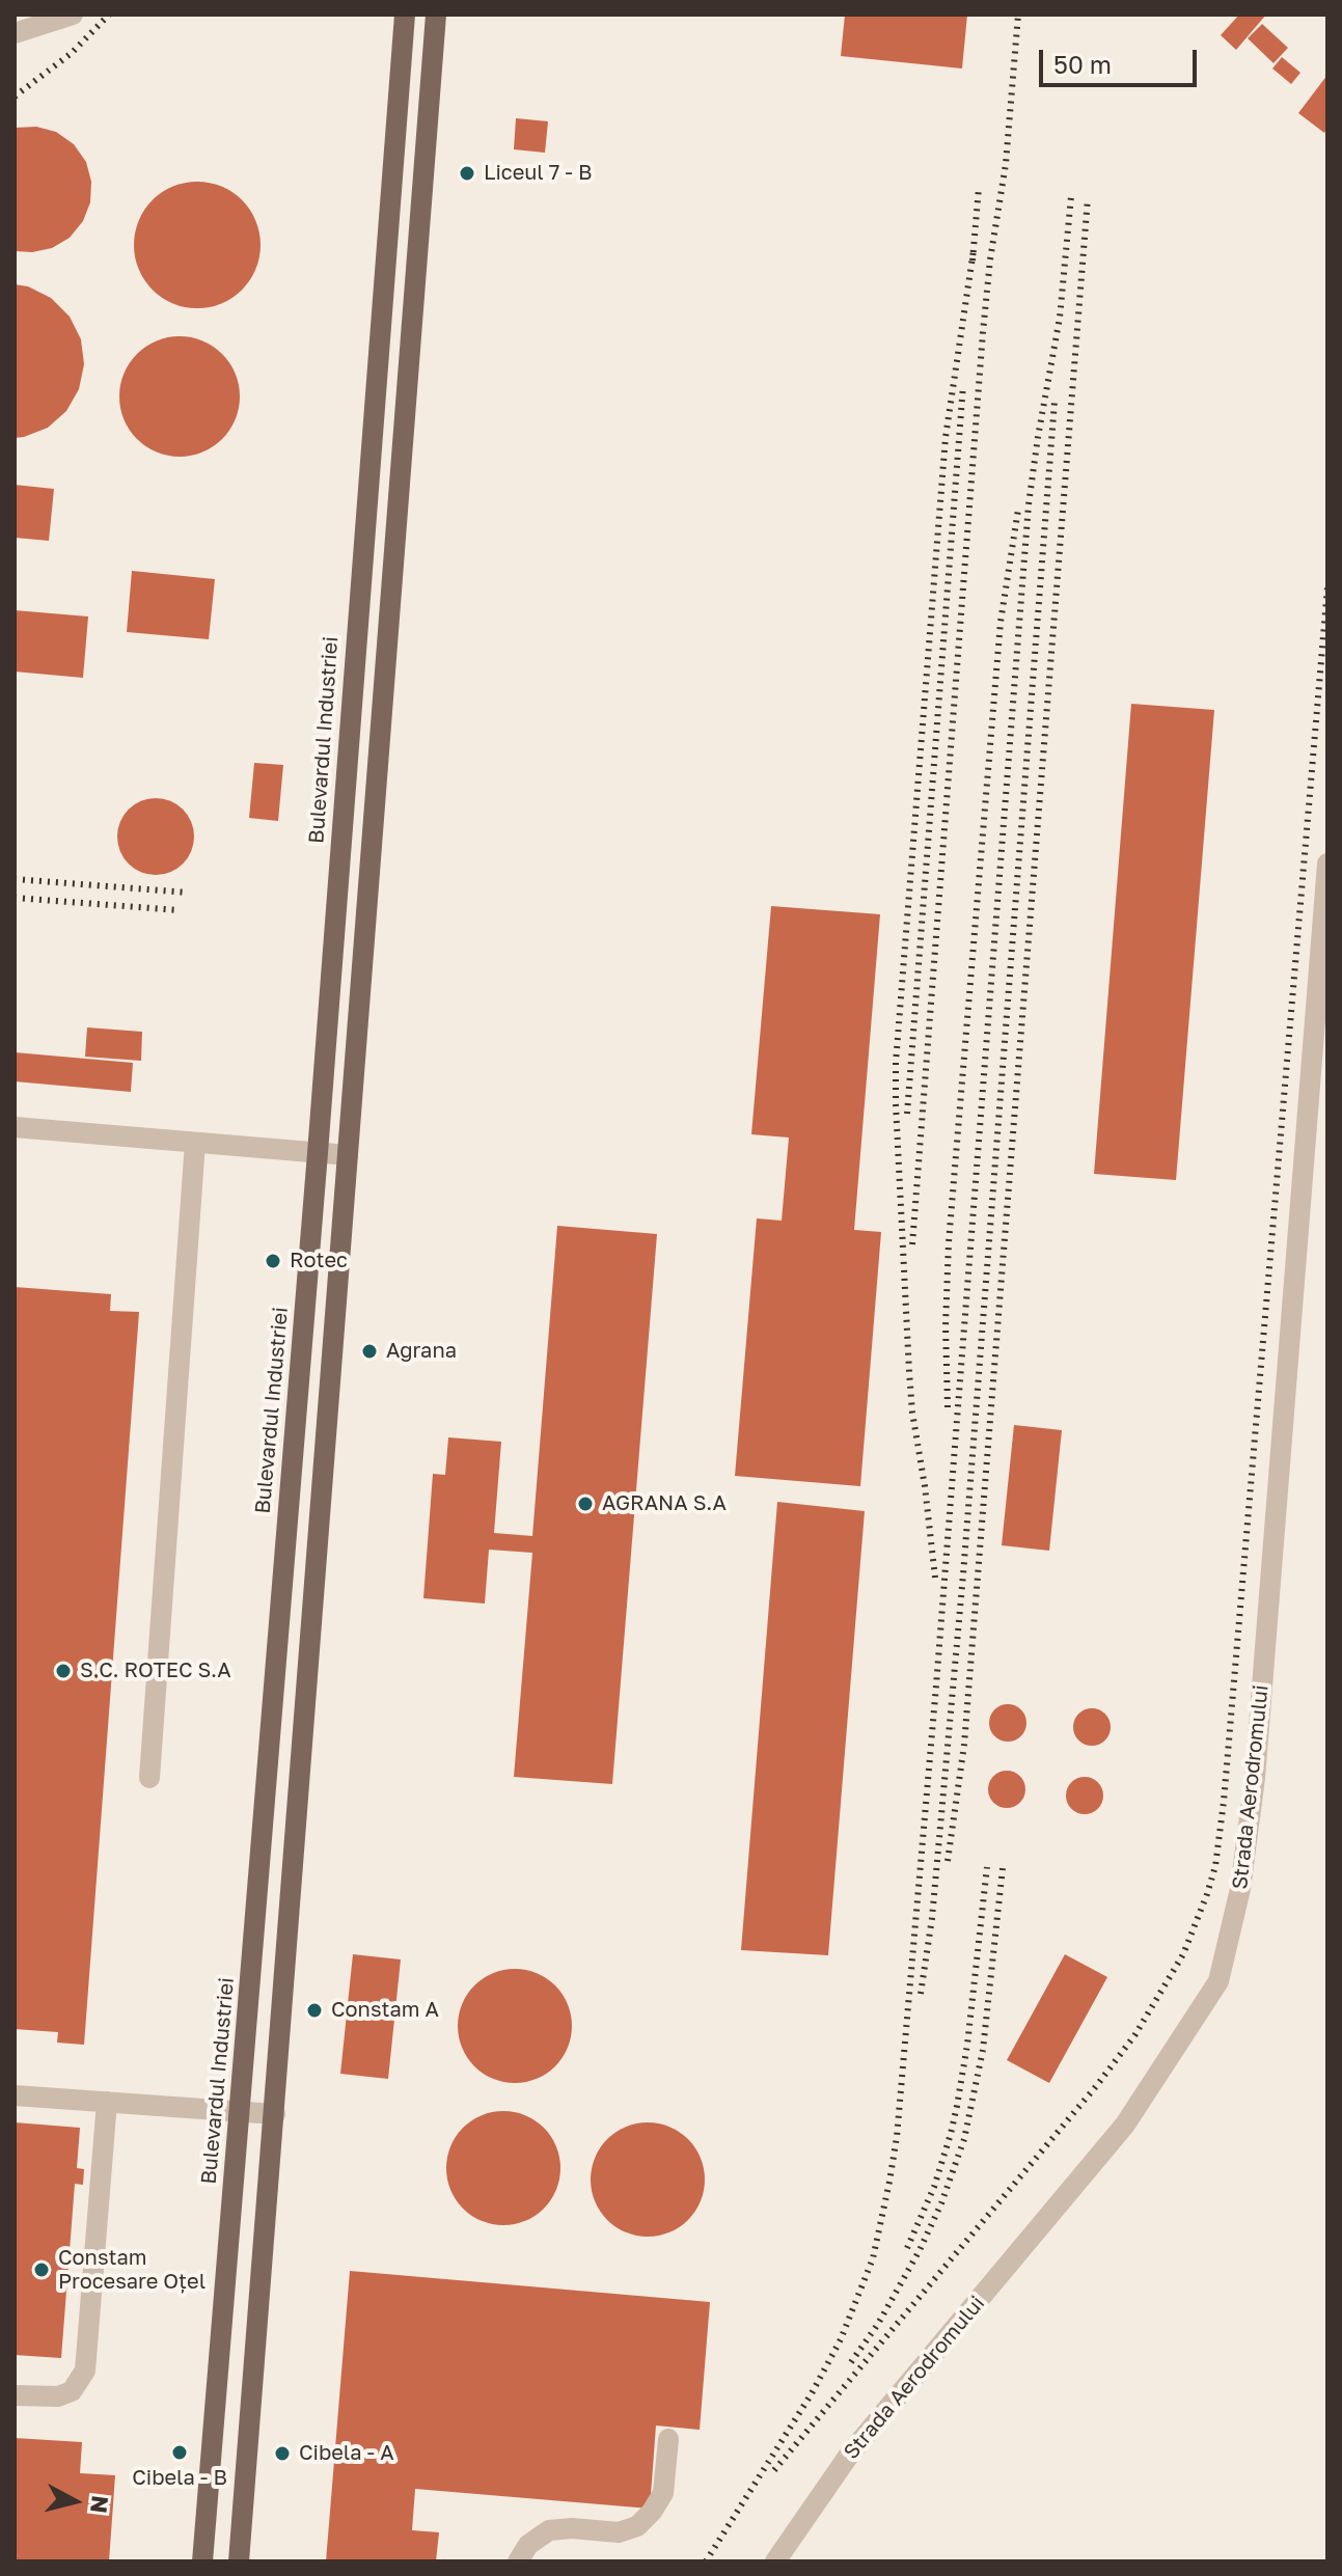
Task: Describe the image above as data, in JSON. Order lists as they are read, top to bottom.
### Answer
{
  "streets": {
    "main road": ["Bulevardul Industriei"],
    "street": ["Strada Aerodromului"]
  },
  "places": [
    "Liceul 7 - B",
    "Rotec",
    "Agrana",
    "AGRANA S.A",
    "S.C. ROTEC S.A",
    "Constam A",
    "Constam Procesare Oțel",
    "Cibela - B",
    "Cibela - A"
  ],
  "scale_bar": "50 m",
  "north": "right"
}
